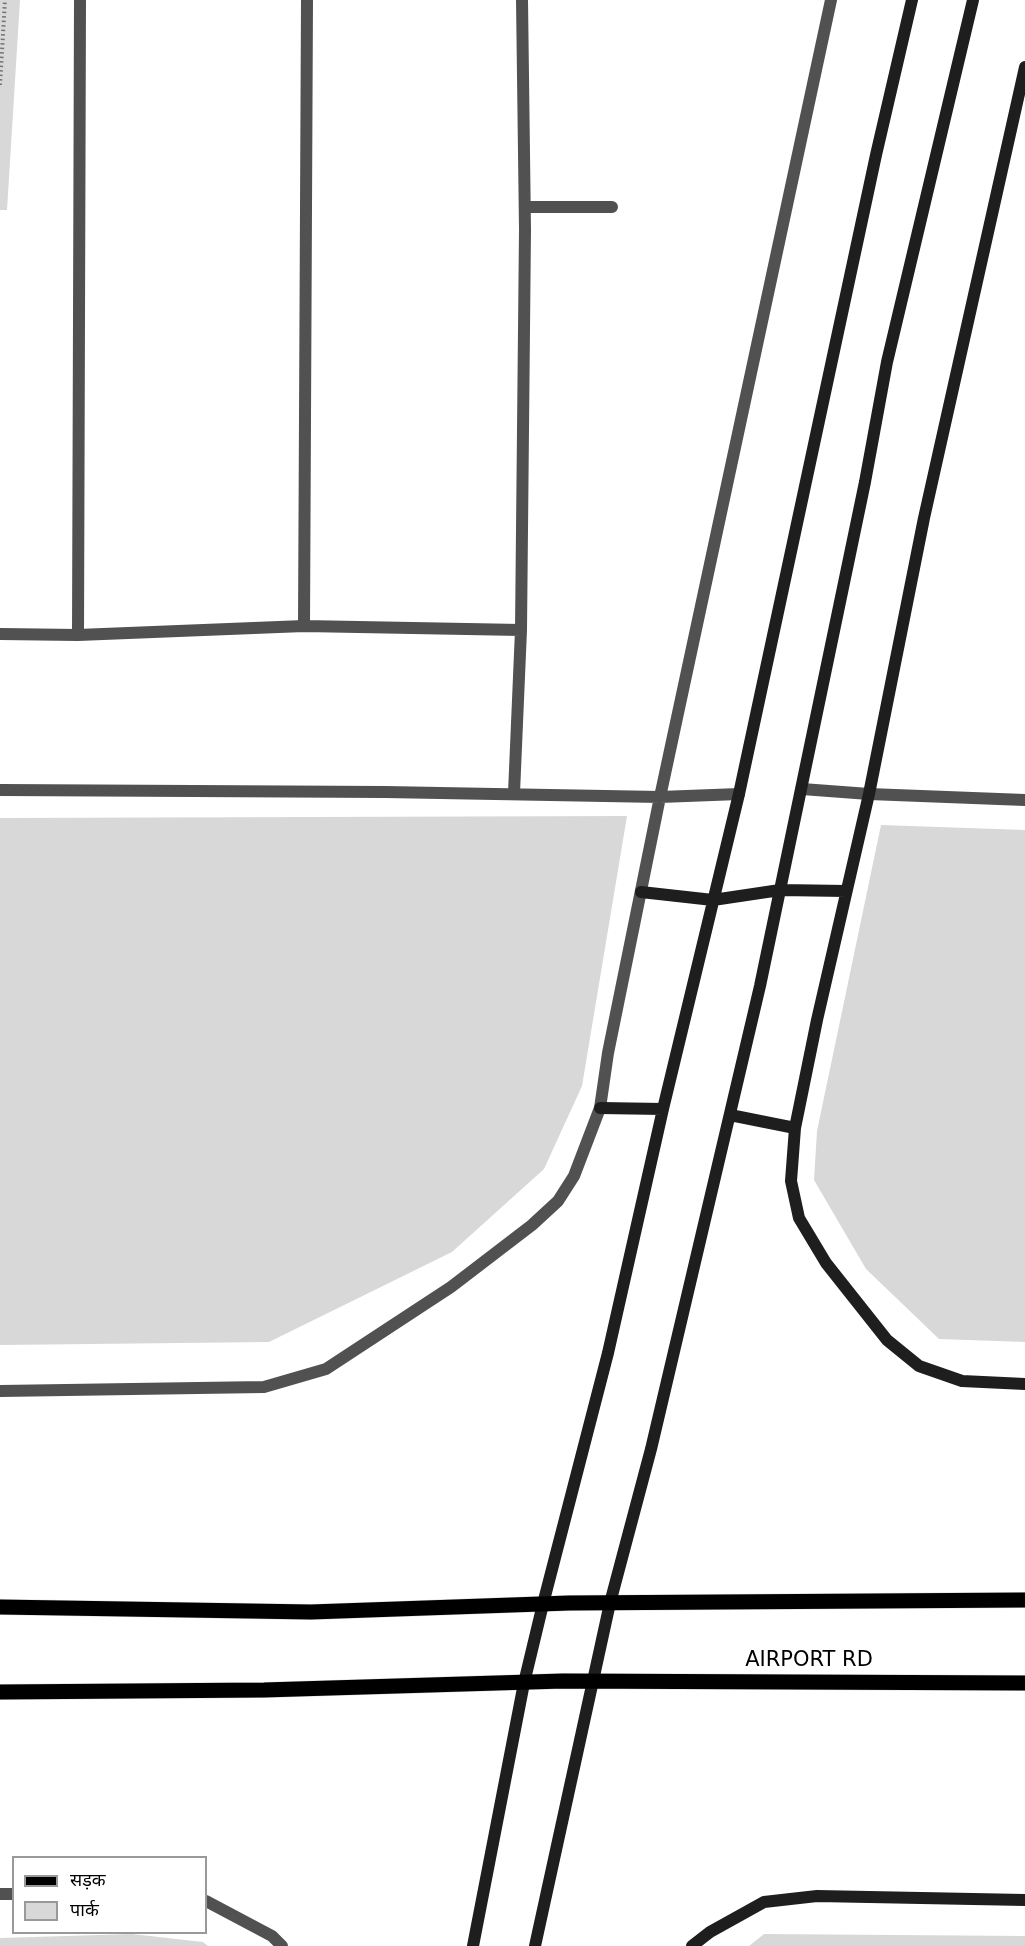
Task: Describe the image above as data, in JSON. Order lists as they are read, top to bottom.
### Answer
{
  "streets": {
    "main road": ["AIRPORT RD"]
  },
  "legend": ["सड़क", "पार्क"]
}
